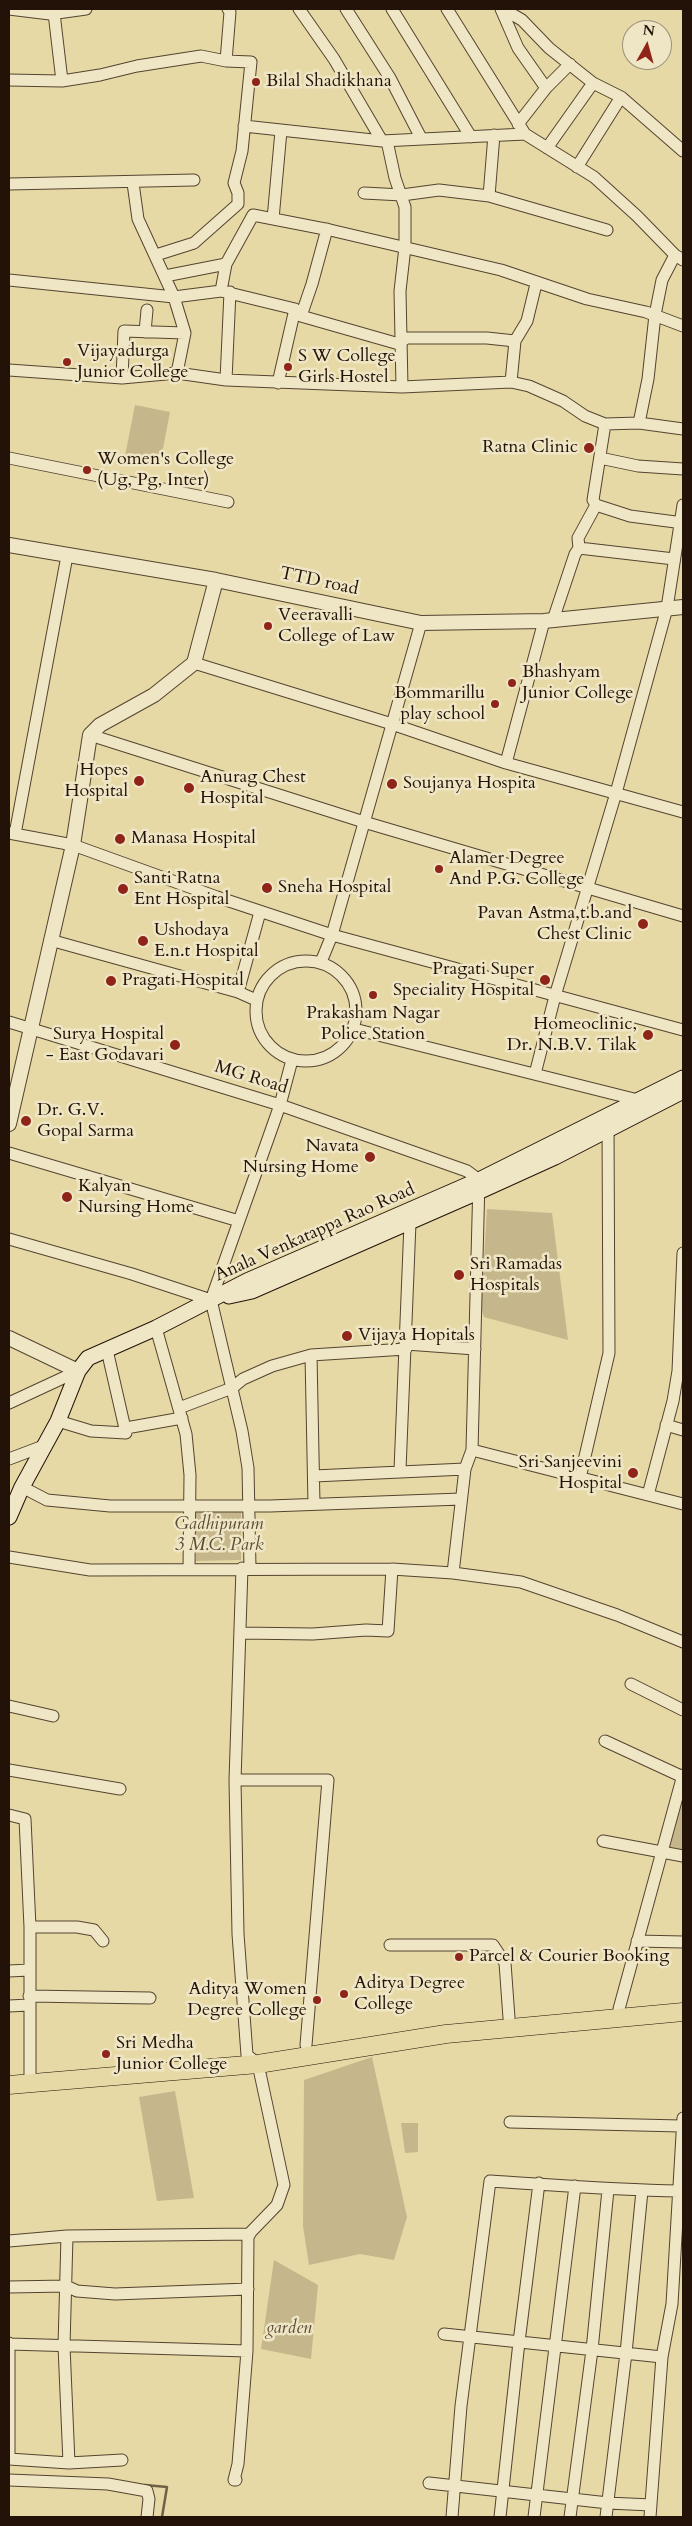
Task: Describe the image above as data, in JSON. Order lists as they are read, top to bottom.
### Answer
{
  "streets": {
    "main road": ["Anala Venkatappa Rao Road"],
    "street": ["TTD road", "MG Road"]
  },
  "crossings": [
    ["MG Road", "Anala Venkatappa Rao Road"]
  ],
  "parks": ["Gadhipuram 3 M.C. Park", "garden"],
  "places": [
    "Bilal Shadikhana",
    "Vijayadurga Junior College",
    "S W College Girls Hostel",
    "Ratna Clinic",
    "Women's College (Ug, Pg, Inter)",
    "Veeravalli College of Law",
    "Bhashyam Junior College",
    "Bommarillu play school",
    "Hopes Hospital",
    "Soujanya Hospita",
    "Anurag Chest Hospital",
    "Manasa Hospital",
    "Alamer Degree And P.G. College",
    "Sneha Hospital",
    "Santi Ratna Ent Hospital",
    "Pavan Astma,t.b.and Chest Clinic",
    "Ushodaya E.n.t Hospital",
    "Pragati Super Speciality Hospital",
    "Pragati Hospital",
    "Prakasham Nagar Police Station",
    "Homeoclinic, Dr. N.B.V. Tilak",
    "Surya Hospital - East Godavari",
    "Dr. G.V. Gopal Sarma",
    "Navata Nursing Home",
    "Kalyan Nursing Home",
    "Sri Ramadas Hospitals",
    "Vijaya Hopitals",
    "Sri Sanjeevini Hospital",
    "Parcel & Courier Booking",
    "Aditya Degree College",
    "Aditya Women Degree College",
    "Sri Medha Junior College"
  ],
  "north": "top"
}
